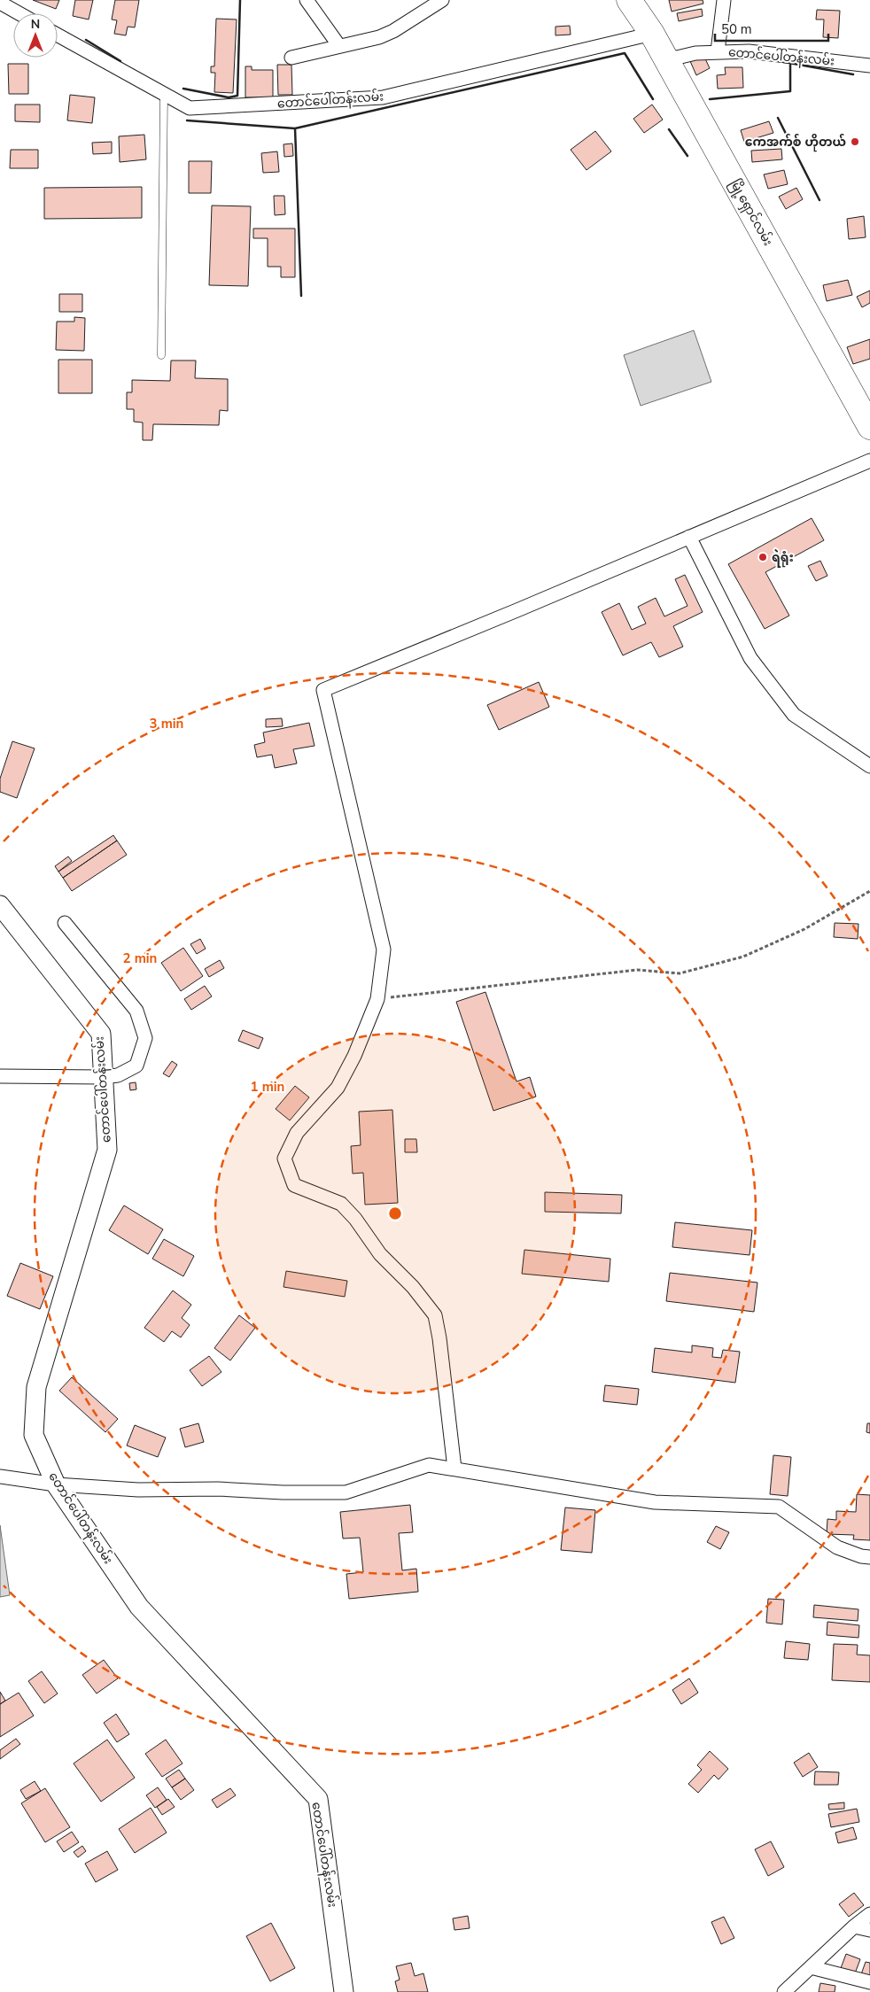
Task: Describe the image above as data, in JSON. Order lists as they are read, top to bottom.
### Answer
{
  "streets": {
    "highway": ["မြို့ရှောင်လမ်း"],
    "street": ["တောင်ပေါ်တန်းလမ်း"]
  },
  "crossings": [
    ["တောင်ပေါ်တန်းလမ်း", "မြို့ရှောင်လမ်း"]
  ],
  "places": ["ကေအက်စ် ဟိုတယ်", "ရဲရုံး"],
  "scale_bar": "50 m",
  "north": "top",
  "rings": ["3 min", "2 min", "1 min"]
}
